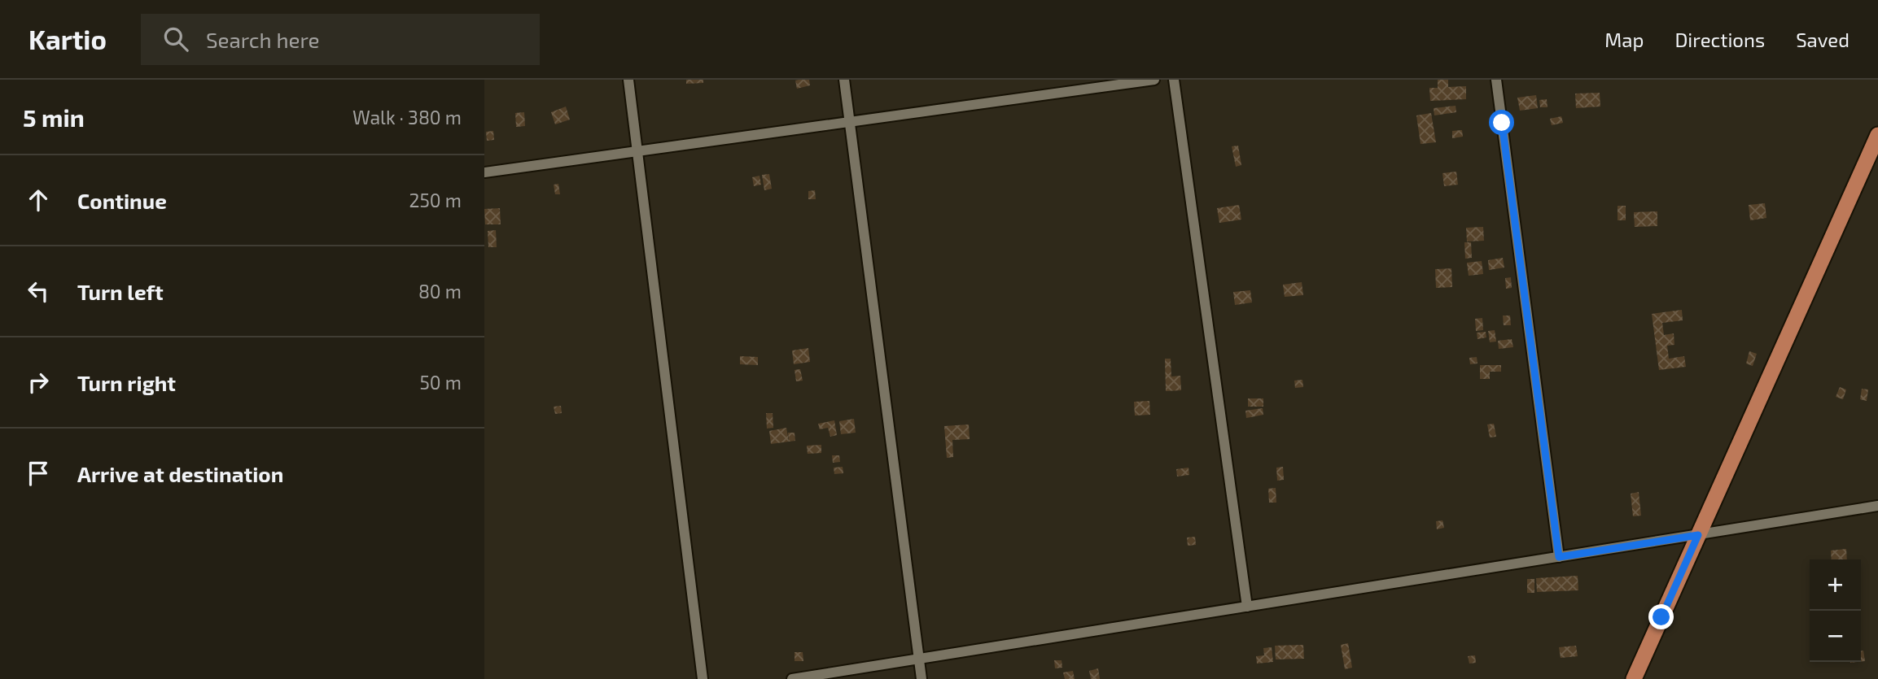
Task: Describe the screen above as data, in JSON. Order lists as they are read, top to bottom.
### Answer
{
  "page": {
    "header": "Kartio",
    "search": "Search here",
    "nav": ["Map", "Directions", "Saved"],
    "heading": ["5 min", "Walk · 380 m"],
    "list": [
      ["Continue", "250 m"],
      ["Turn left", "80 m"],
      ["Turn right", "50 m"],
      "Arrive at destination"
    ],
    "map_buttons": ["+", "−"]
  }
}
